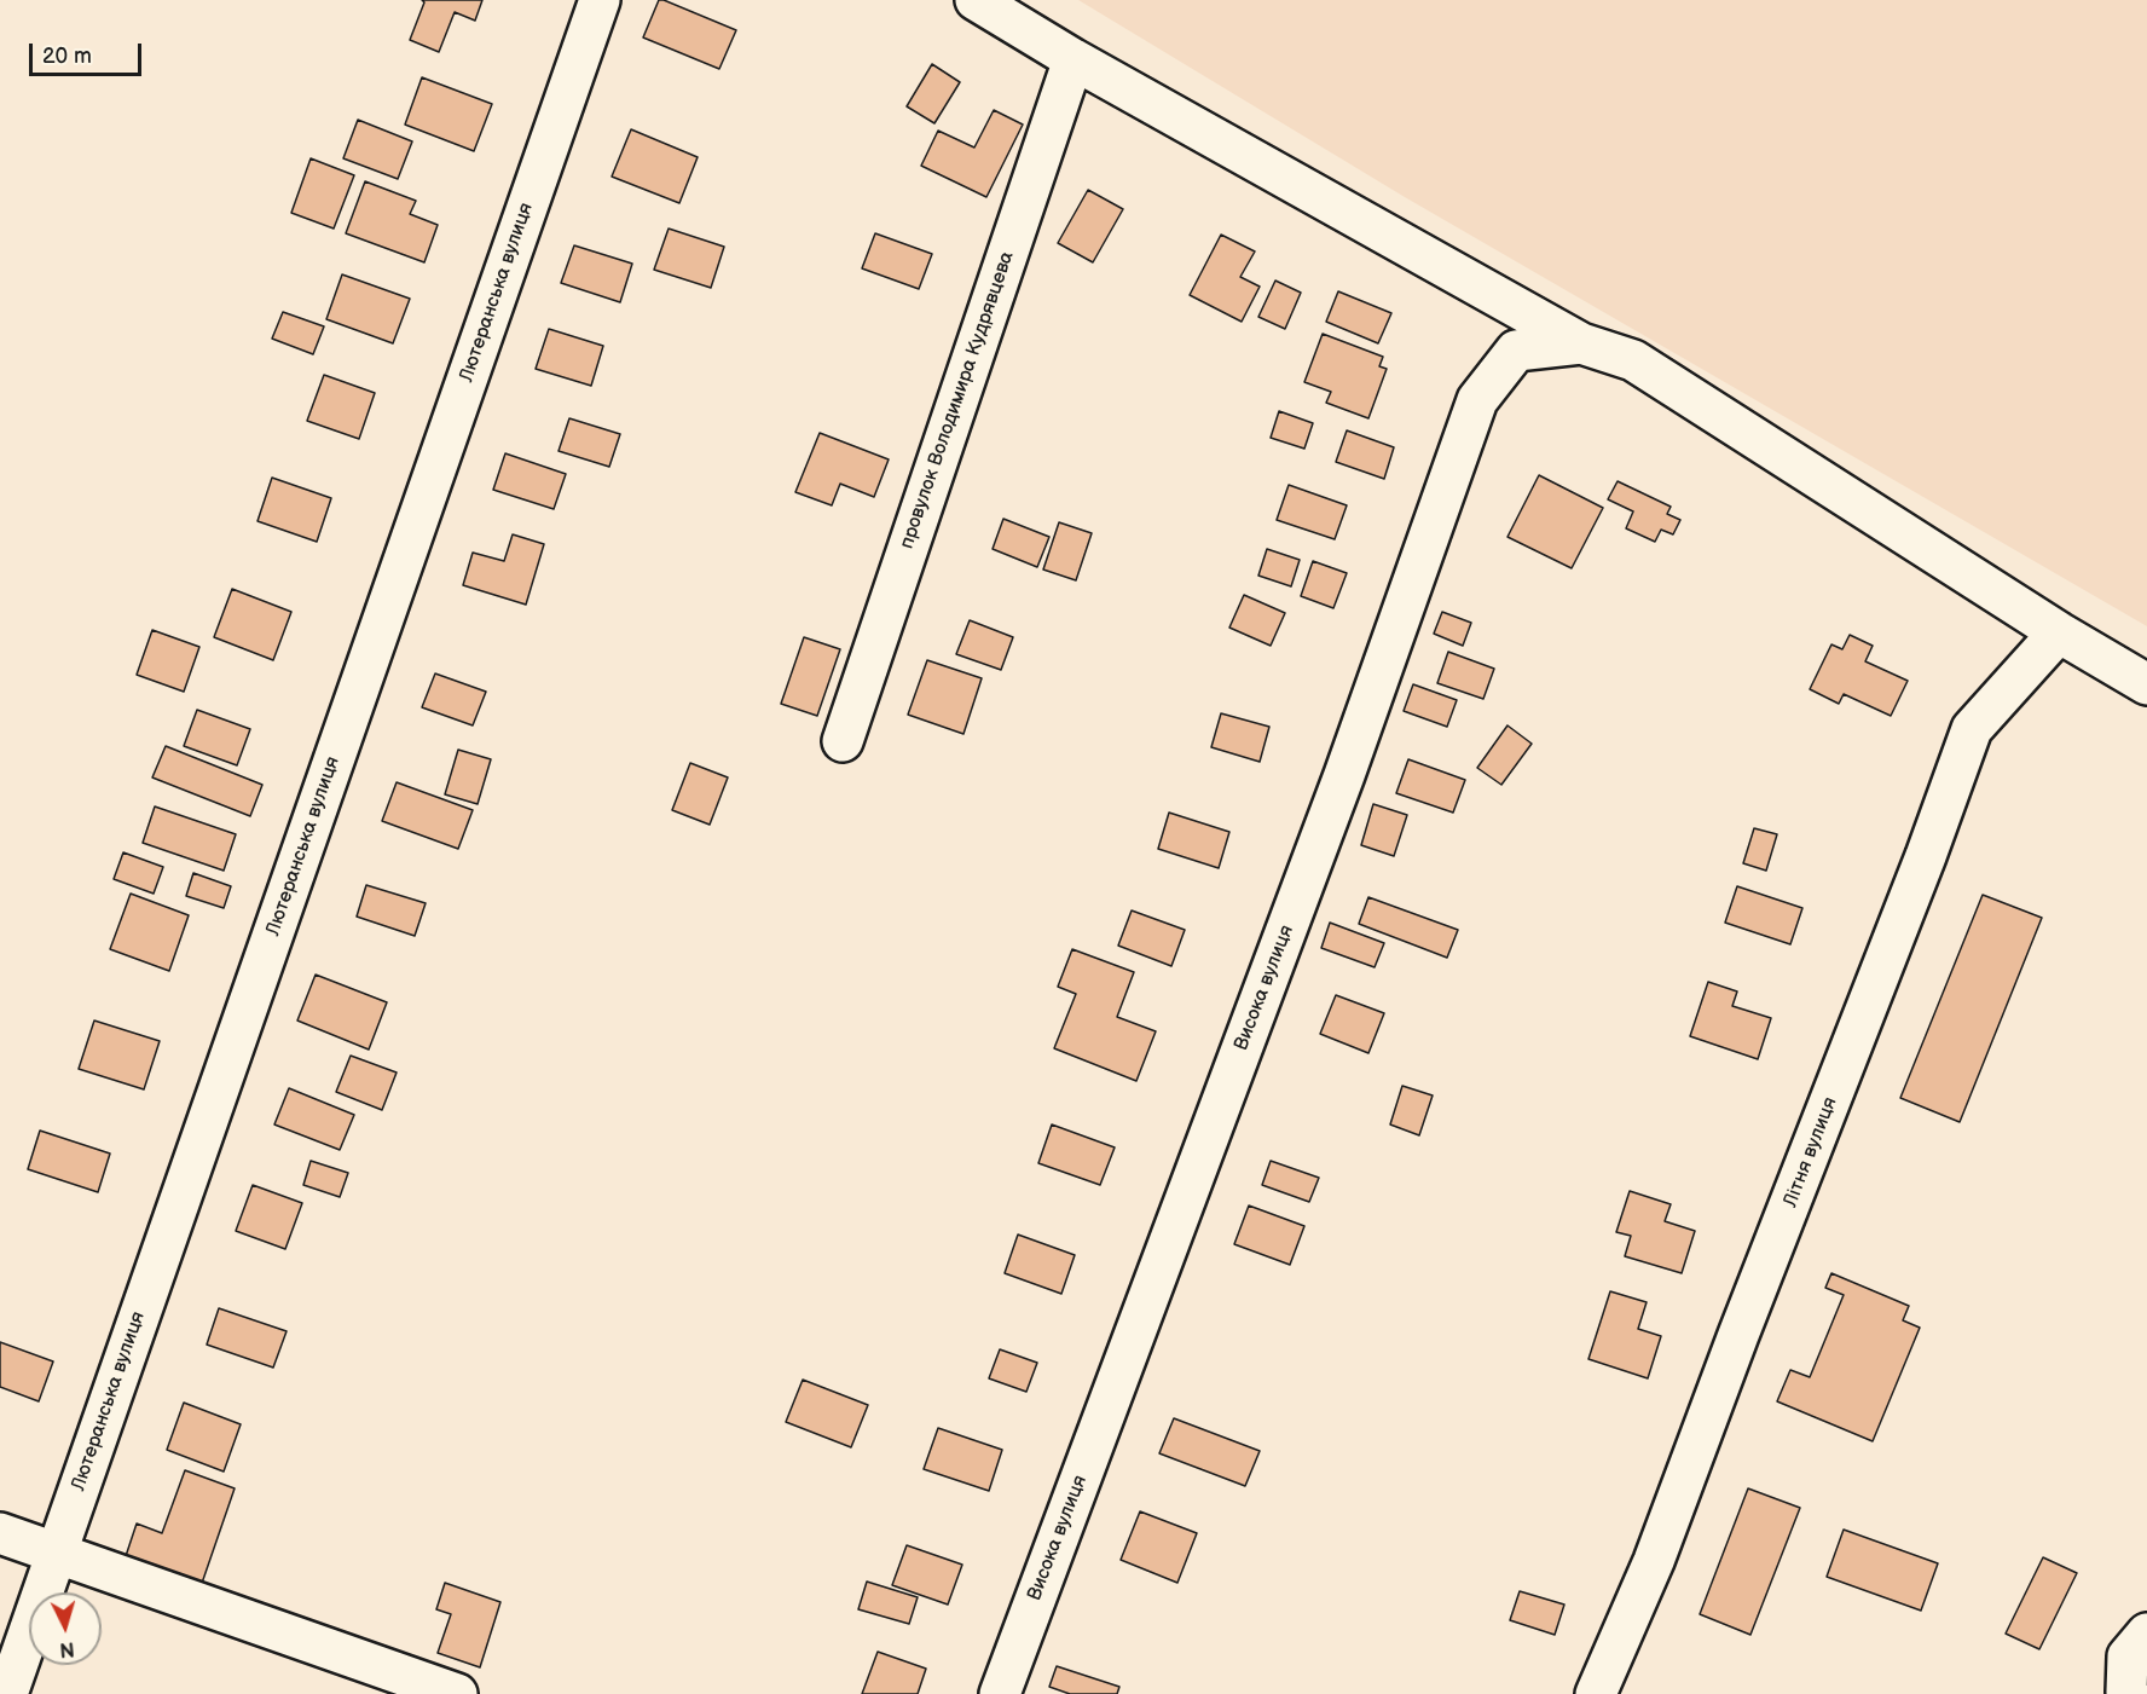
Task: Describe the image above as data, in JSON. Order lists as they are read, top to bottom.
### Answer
{
  "streets": {
    "street": [
      "Лютеранська вулиця",
      "провулок Володимира Кудрявцева",
      "Висока вулиця",
      "Літня вулиця"
    ]
  },
  "scale_bar": "20 m",
  "north": "bottom"
}
